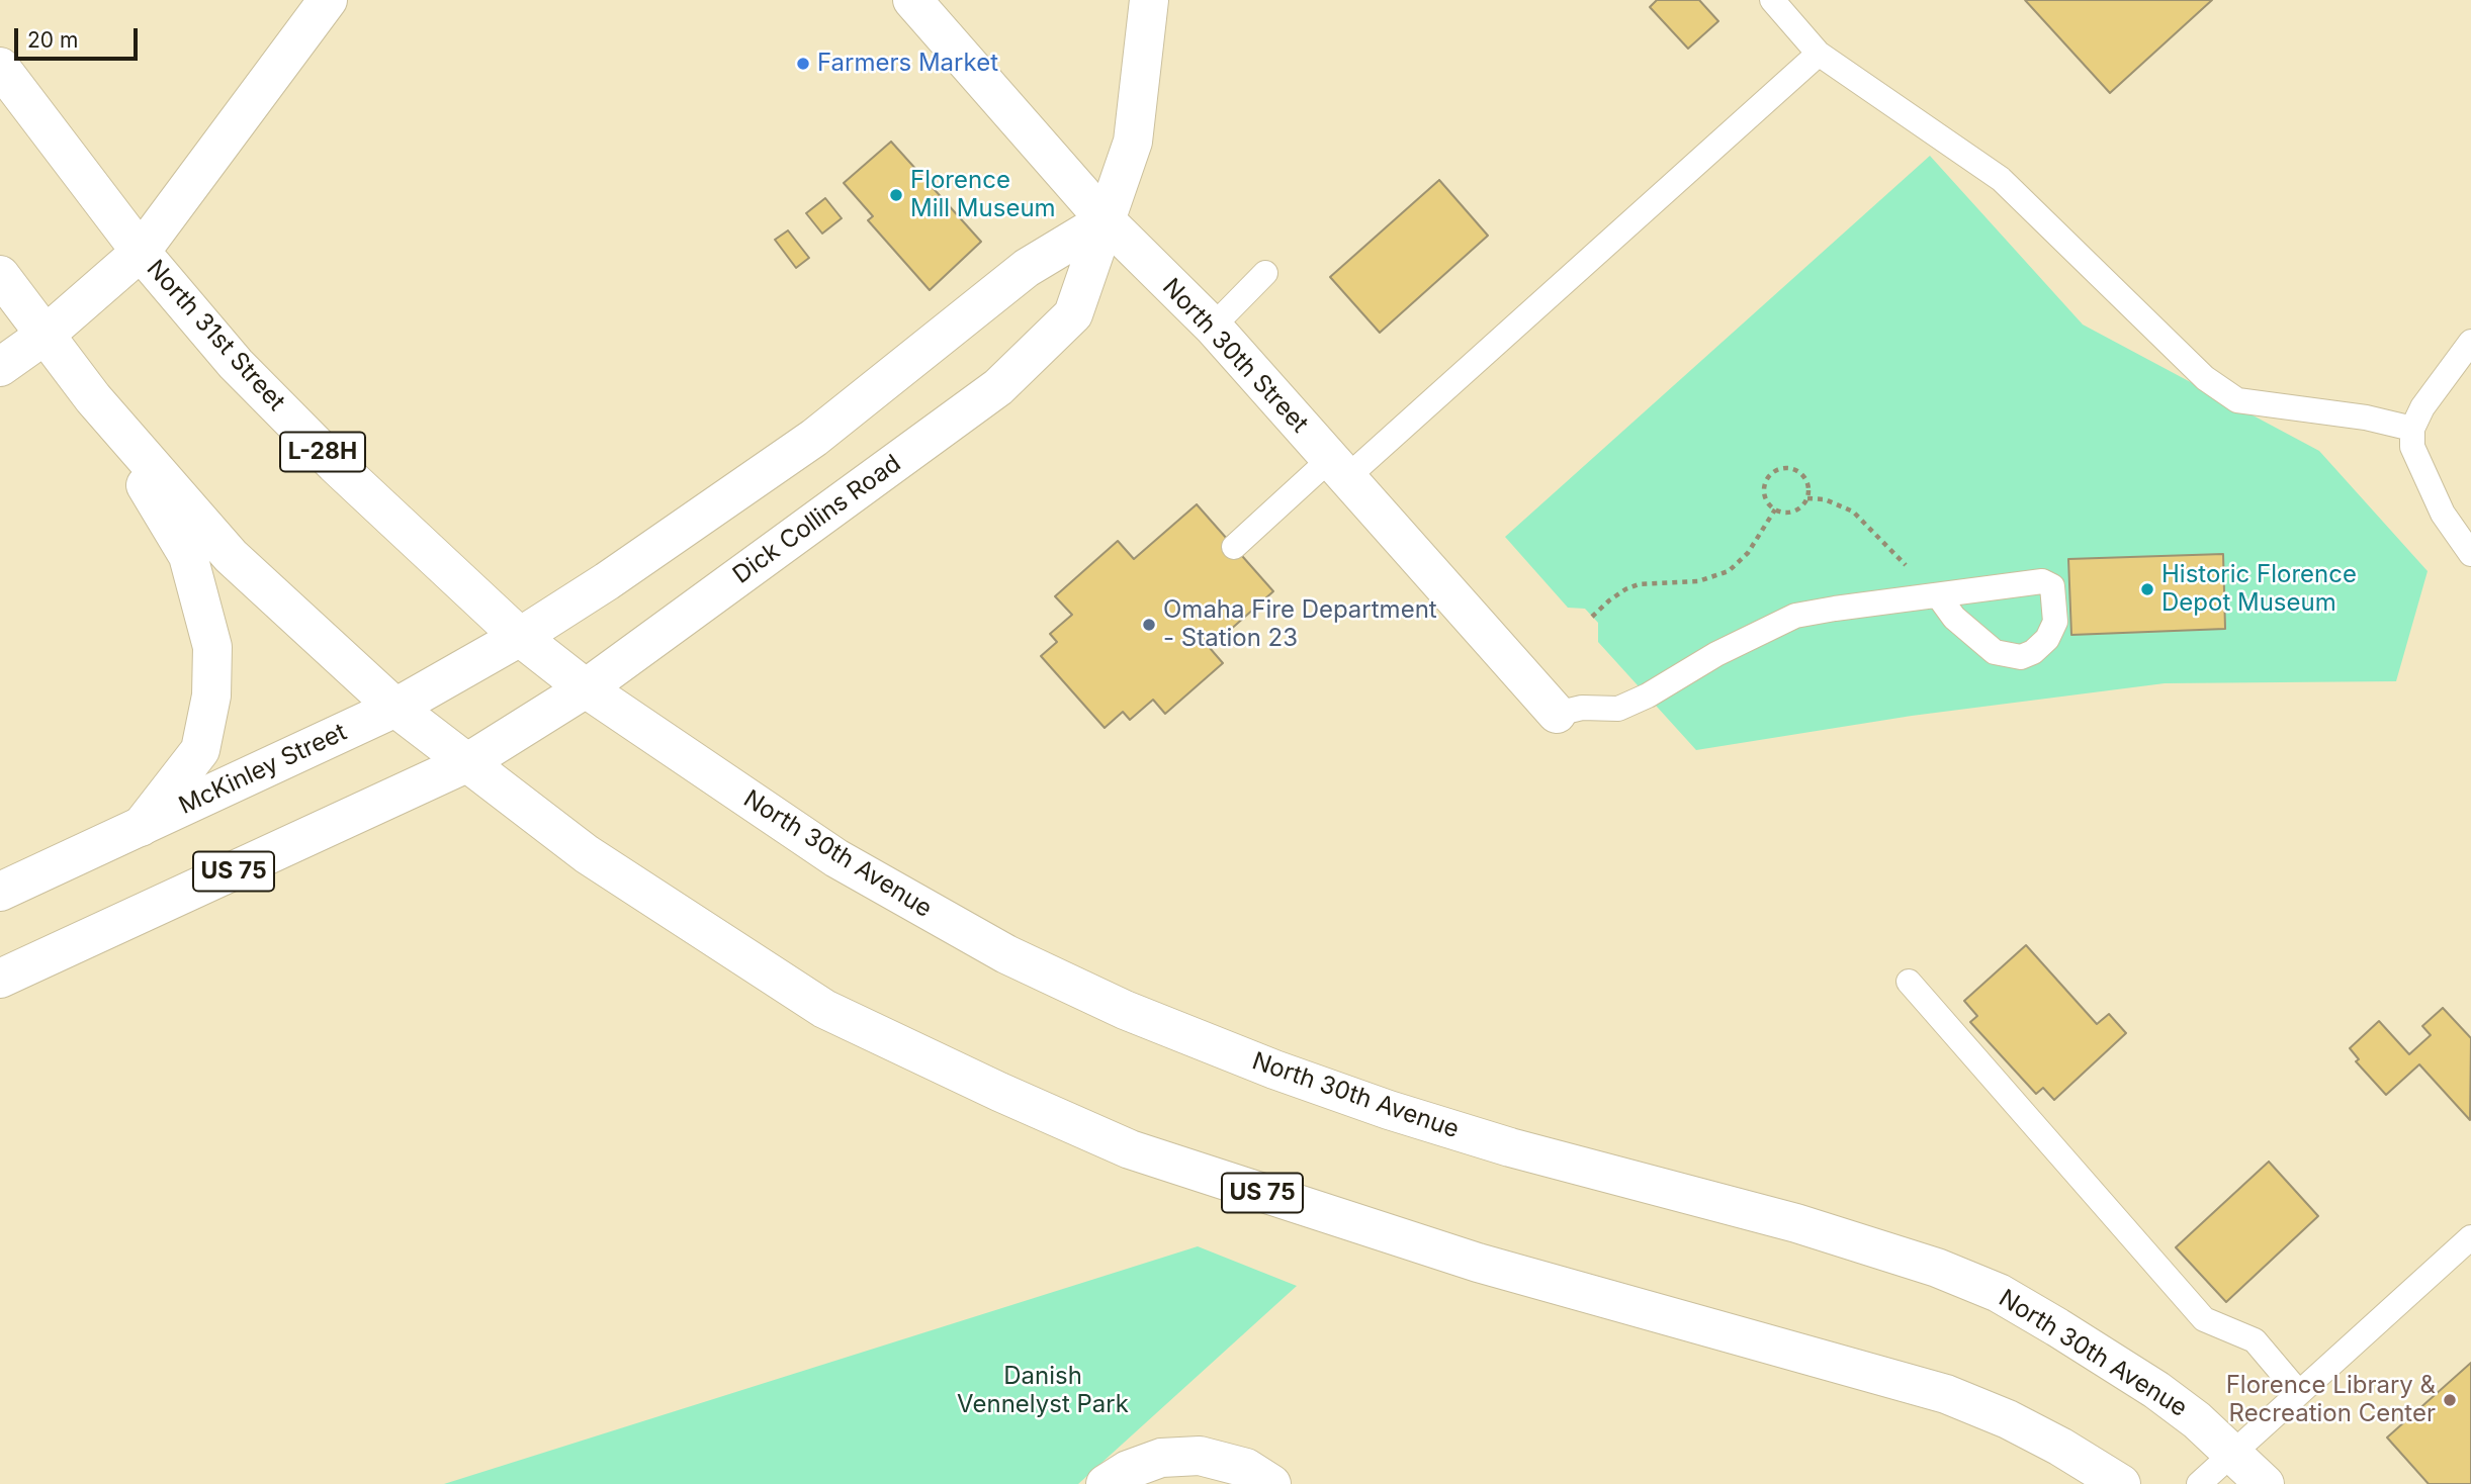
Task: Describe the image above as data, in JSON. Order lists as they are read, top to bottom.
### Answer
{
  "streets": {
    "main road": [
      "North 31st Street",
      "North 30th Street",
      "L-28H",
      "Dick Collins Road",
      "McKinley Street",
      "North 30th Avenue",
      "US 75"
    ]
  },
  "crossings": [
    ["North 31st Street", "McKinley Street"],
    ["North 31st Street", "North 30th Avenue"],
    ["North 30th Street", "Dick Collins Road"],
    ["Dick Collins Road", "North 30th Avenue"],
    ["Dick Collins Road", "US 75"],
    ["McKinley Street", "North 30th Avenue"]
  ],
  "parks": ["Danish Vennelyst Park"],
  "places": [
    "Farmers Market",
    "Florence Mill Museum",
    "Historic Florence Depot Museum",
    "Omaha Fire Department - Station 23",
    "Florence Library & Recreation Center"
  ],
  "scale_bar": "20 m"
}
